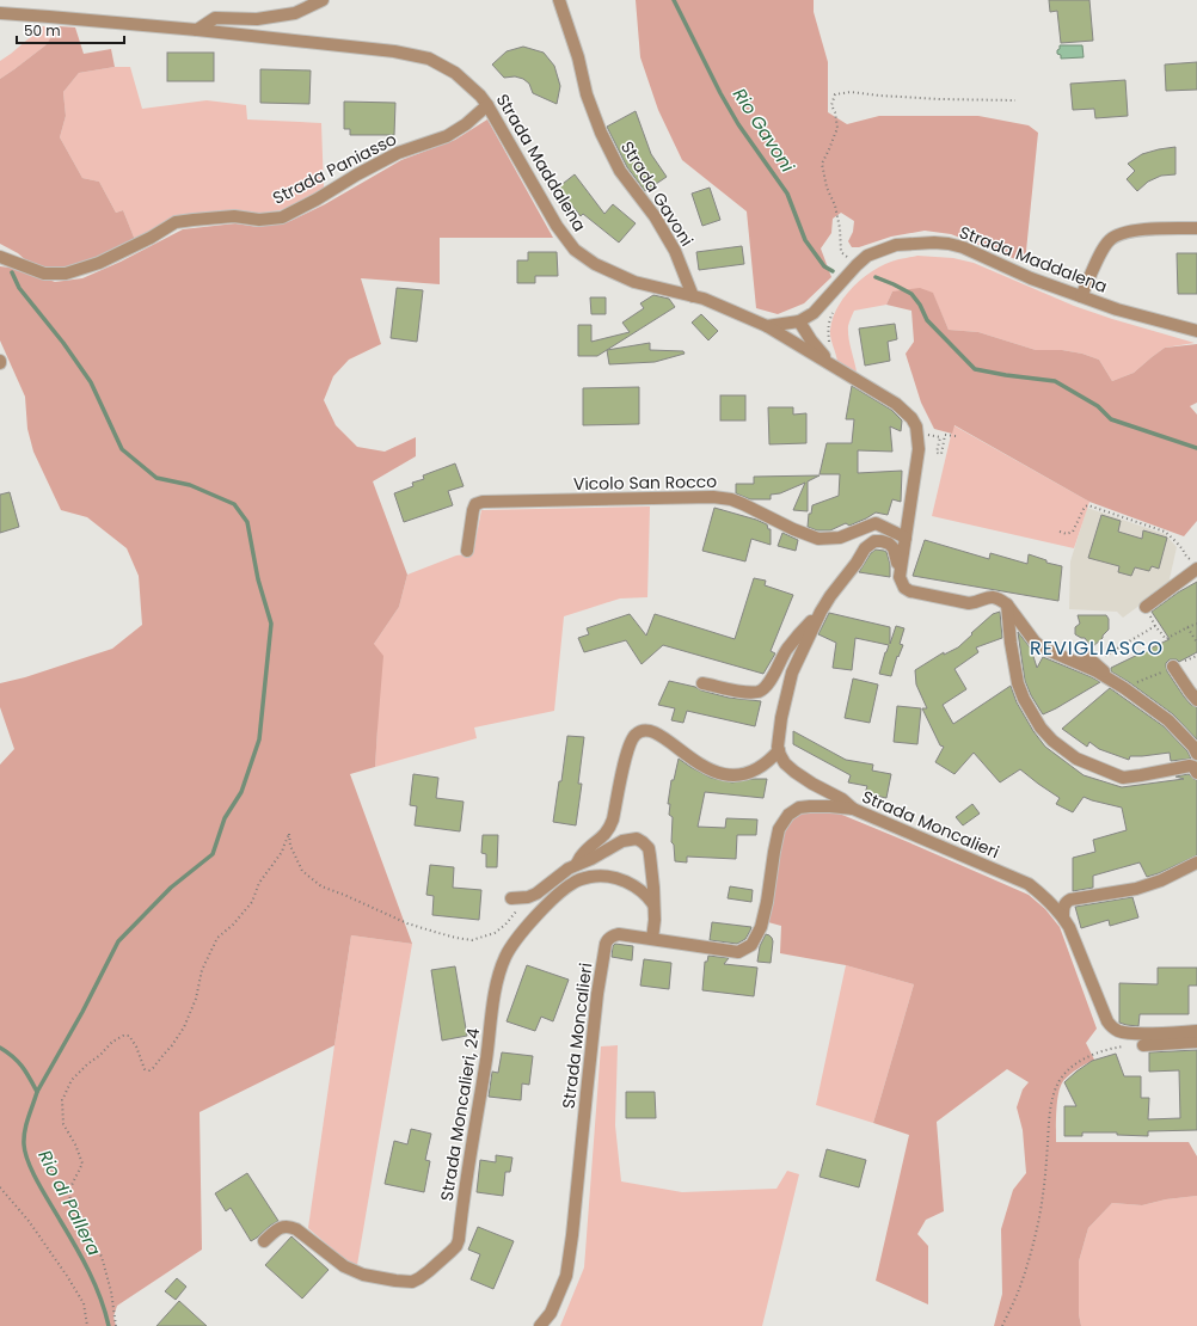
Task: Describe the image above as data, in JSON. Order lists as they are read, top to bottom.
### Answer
{
  "streets": {
    "street": [
      "Strada Maddalena",
      "Strada Paniasso",
      "Strada Gavoni",
      "Vicolo San Rocco",
      "Strada Moncalieri",
      "Strada Moncalieri, 24"
    ]
  },
  "crossings": [
    ["Strada Maddalena", "Strada Paniasso"],
    ["Strada Maddalena", "Strada Gavoni"],
    ["Strada Maddalena", "Vicolo San Rocco"]
  ],
  "districts": ["REVIGLIASCO"],
  "water": ["Rio Gavoni", "Rio di Pallera"],
  "scale_bar": "50 m"
}
